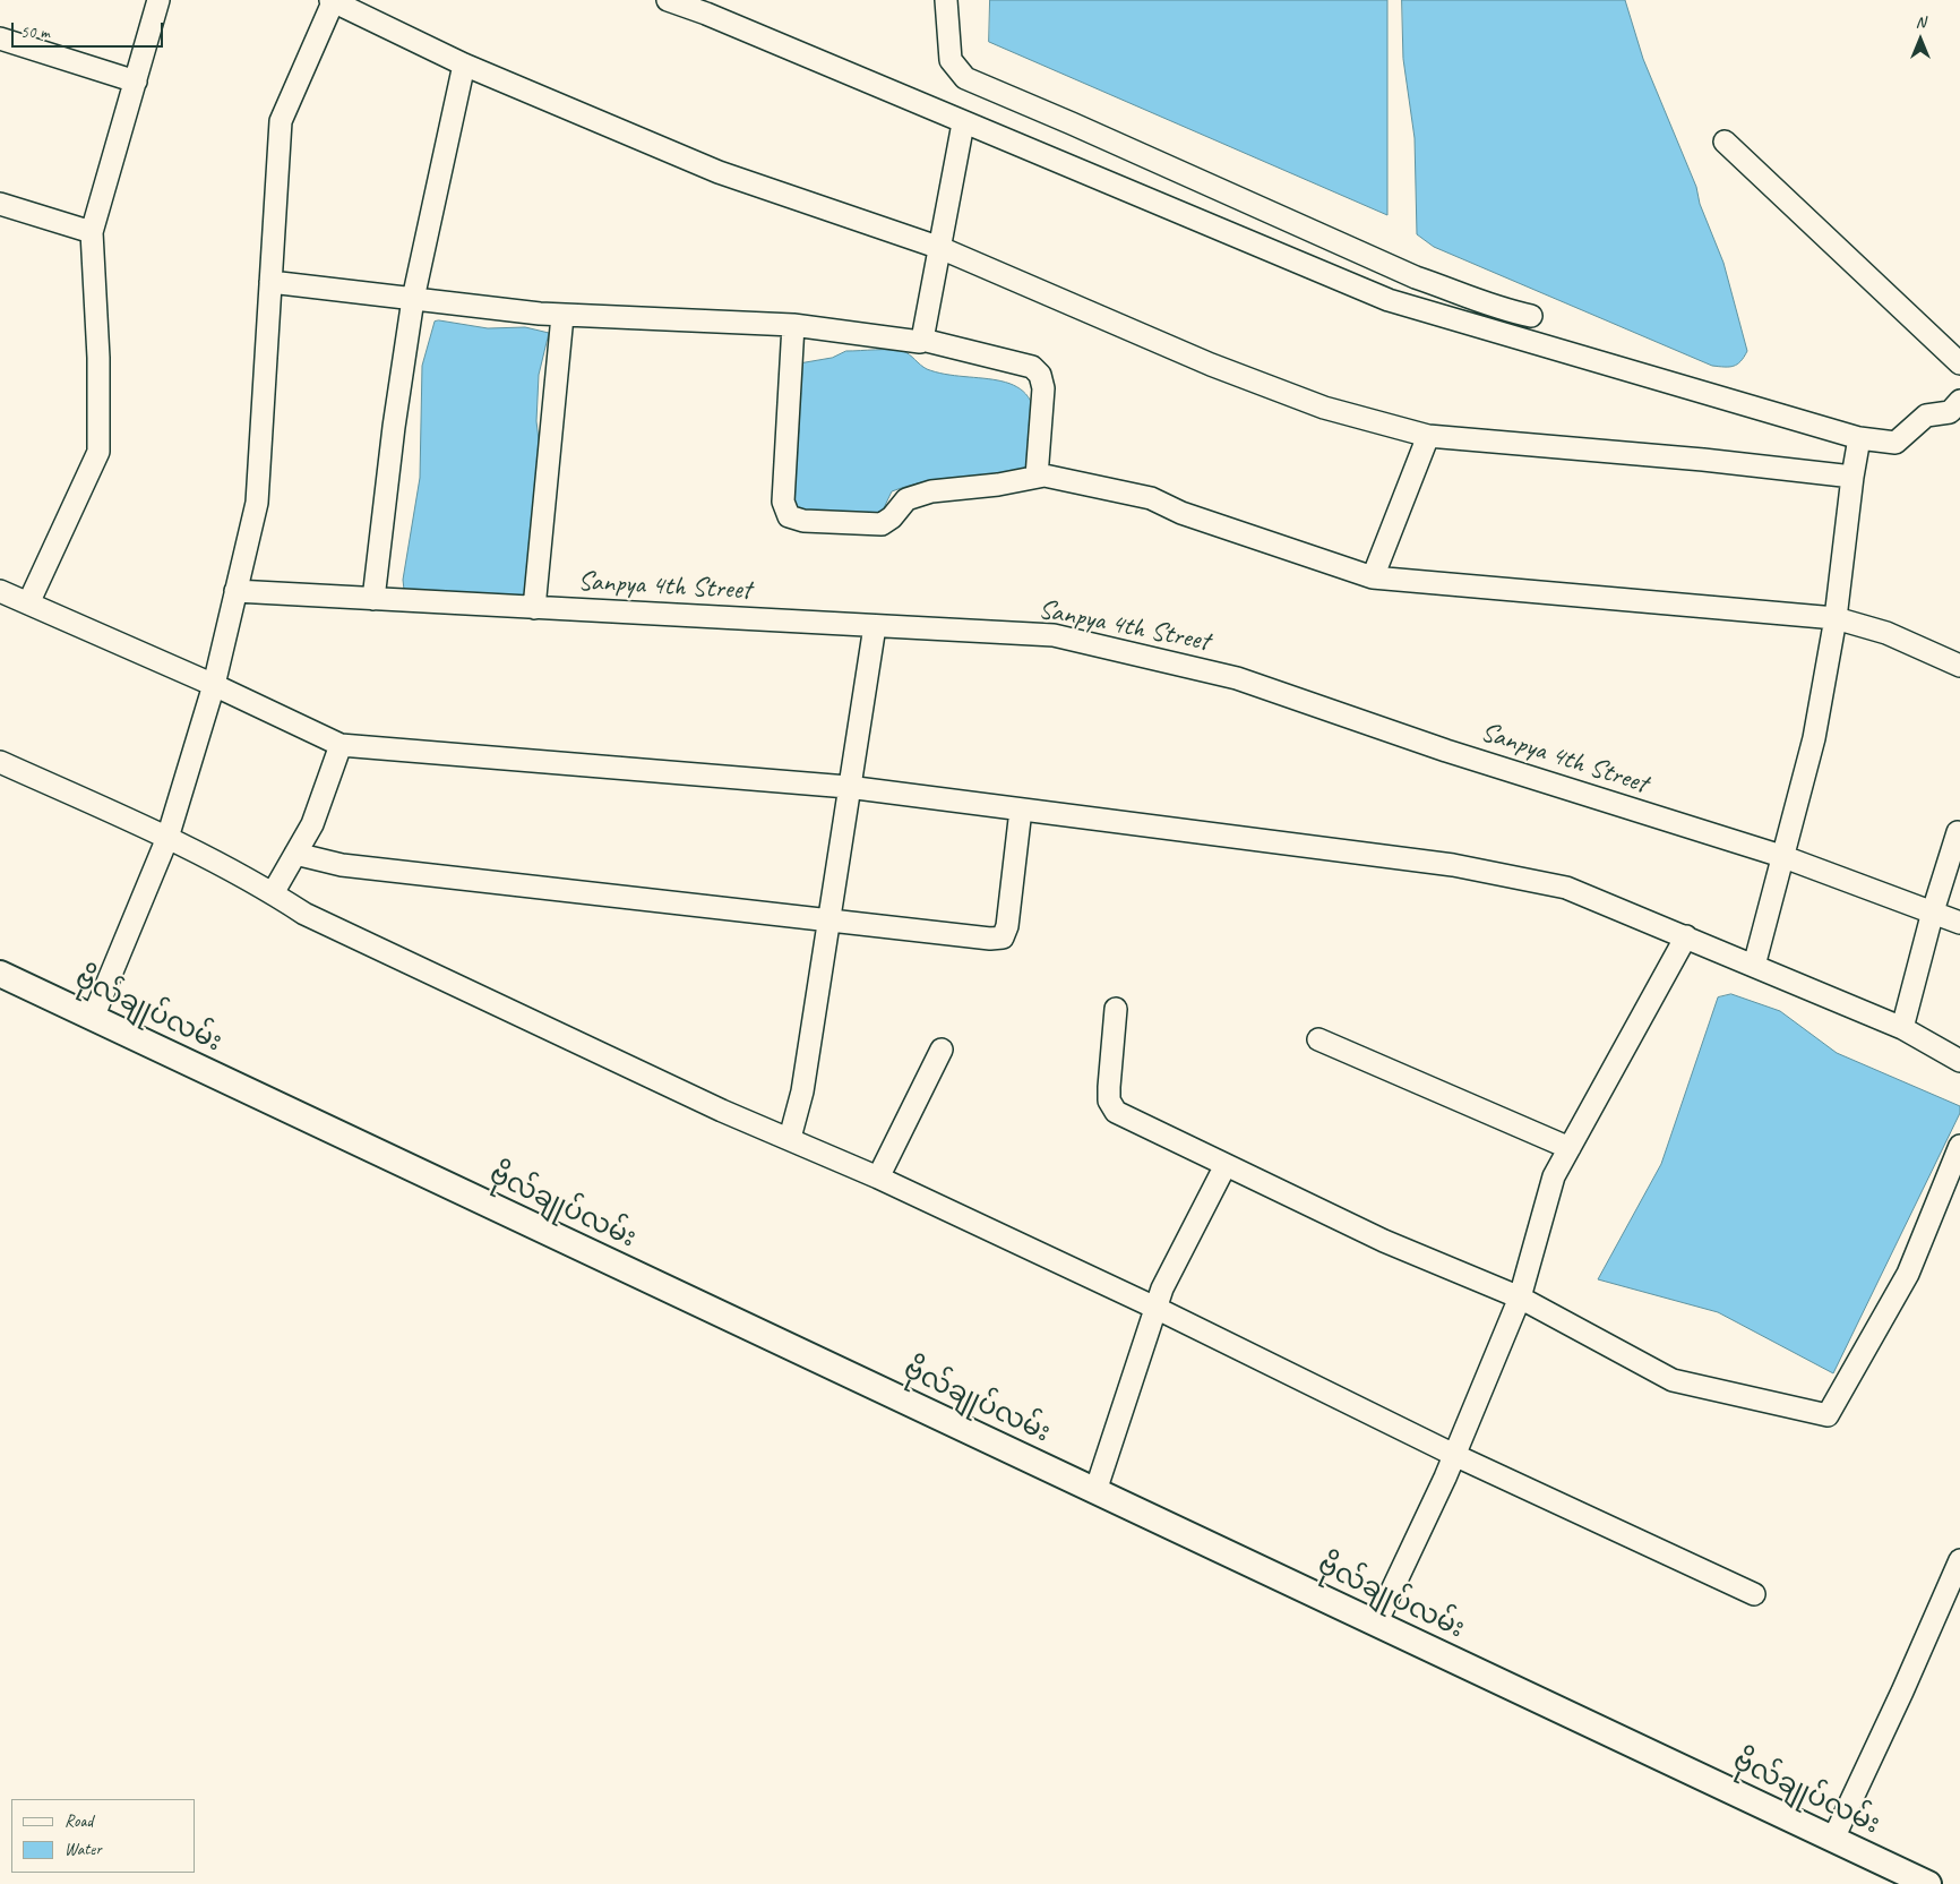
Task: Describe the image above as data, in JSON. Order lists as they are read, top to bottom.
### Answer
{
  "streets": {
    "street": ["Sanpya 4th Street", "ဗိုလ်ချုပ်လမ်း"]
  },
  "legend": ["Road", "Water"],
  "scale_bar": "50 m",
  "north": "top"
}
